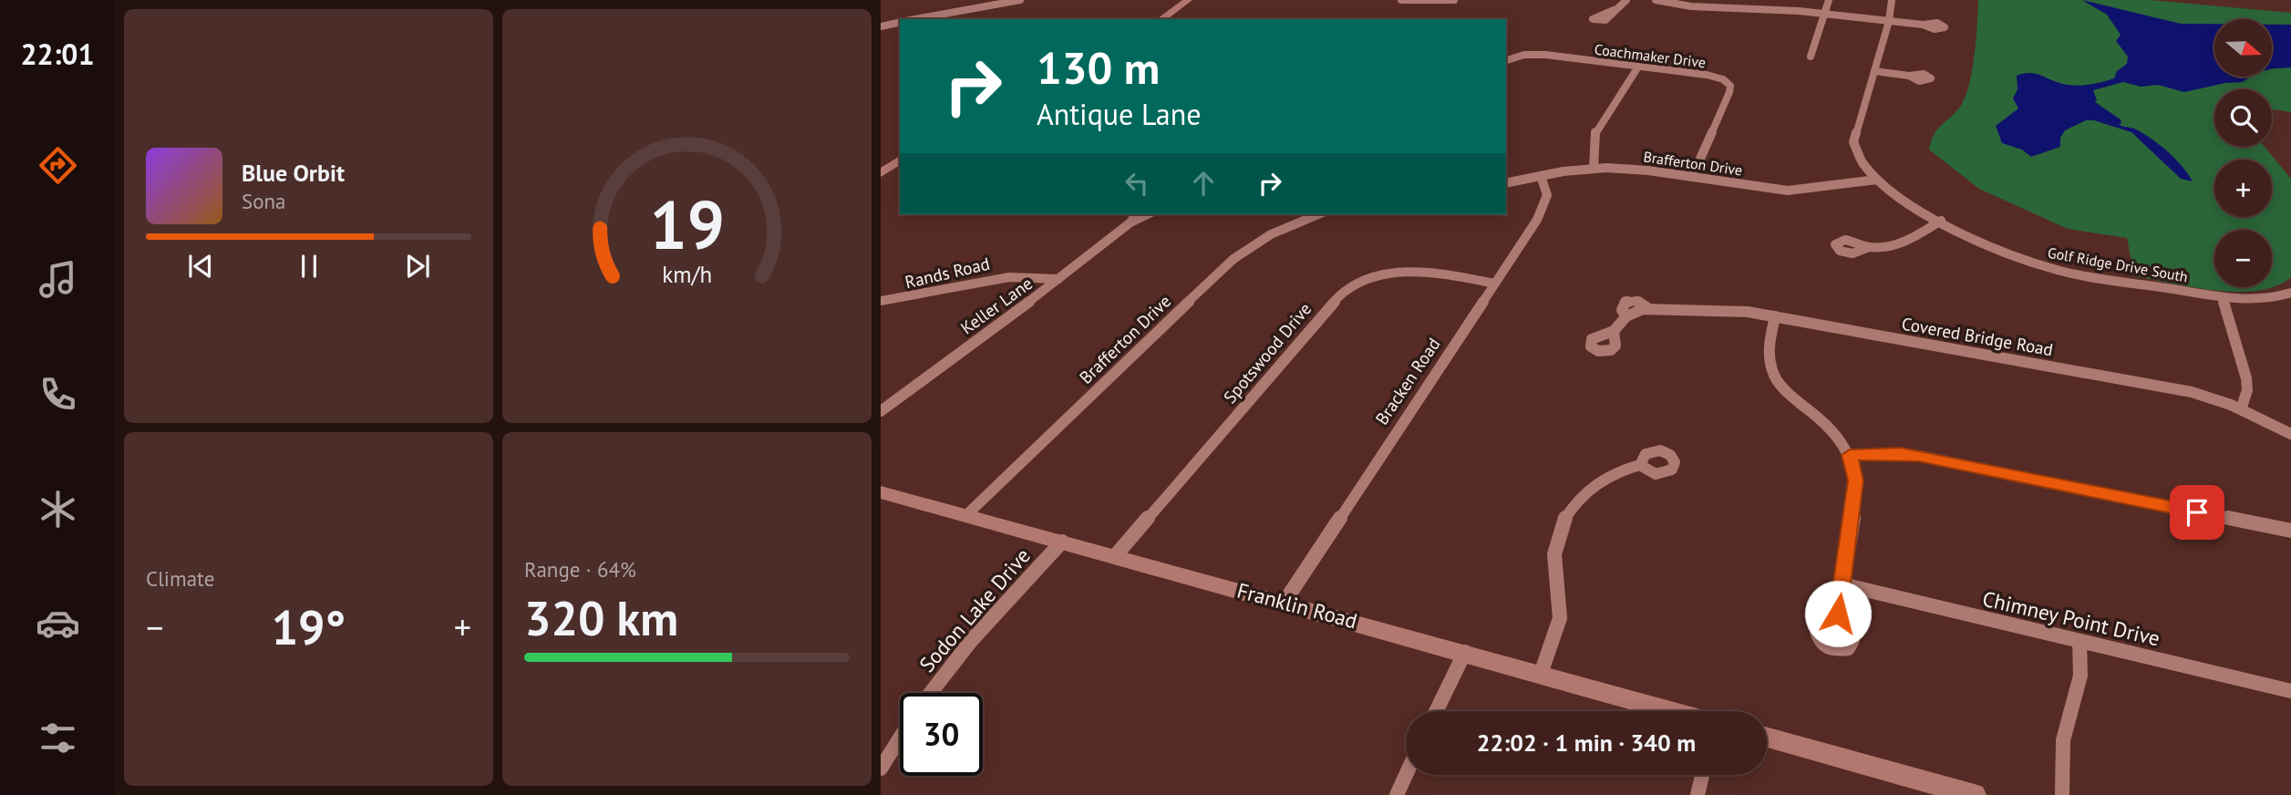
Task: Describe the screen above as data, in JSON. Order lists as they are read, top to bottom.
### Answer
{
  "streets": {
    "street": [
      "Coachmaker Drive",
      "Brafferton Drive",
      "Golf Ridge Drive South",
      "Rands Road",
      "Keller Lane",
      "Covered Bridge Road",
      "Spotswood Drive",
      "Bracken Road",
      "Franklin Road",
      "Sodon Lake Drive",
      "Chimney Point Drive"
    ]
  },
  "crossings": [
    ["Coachmaker Drive", "Brafferton Drive"],
    ["Brafferton Drive", "Golf Ridge Drive South"],
    ["Brafferton Drive", "Bracken Road"],
    ["Brafferton Drive", "Franklin Road"],
    ["Rands Road", "Keller Lane"],
    ["Spotswood Drive", "Bracken Road"],
    ["Spotswood Drive", "Franklin Road"],
    ["Bracken Road", "Franklin Road"],
    ["Franklin Road", "Sodon Lake Drive"]
  ],
  "north": "right",
  "page": {
    "tabs": "22:01",
    "map_buttons": ["+", "−"],
    "turn": ["130 m", "Antique Lane"],
    "song": ["Blue Orbit", "Sona"],
    "tile": [
      "Climate",
      ["Range · 64%", "320 km"]
    ],
    "heat": ["−", "19°", "+"],
    "limit": "30",
    "trip": "22:02 · 1 min · 340 m",
    "gauge": ["19", "km/h"]
  }
}
